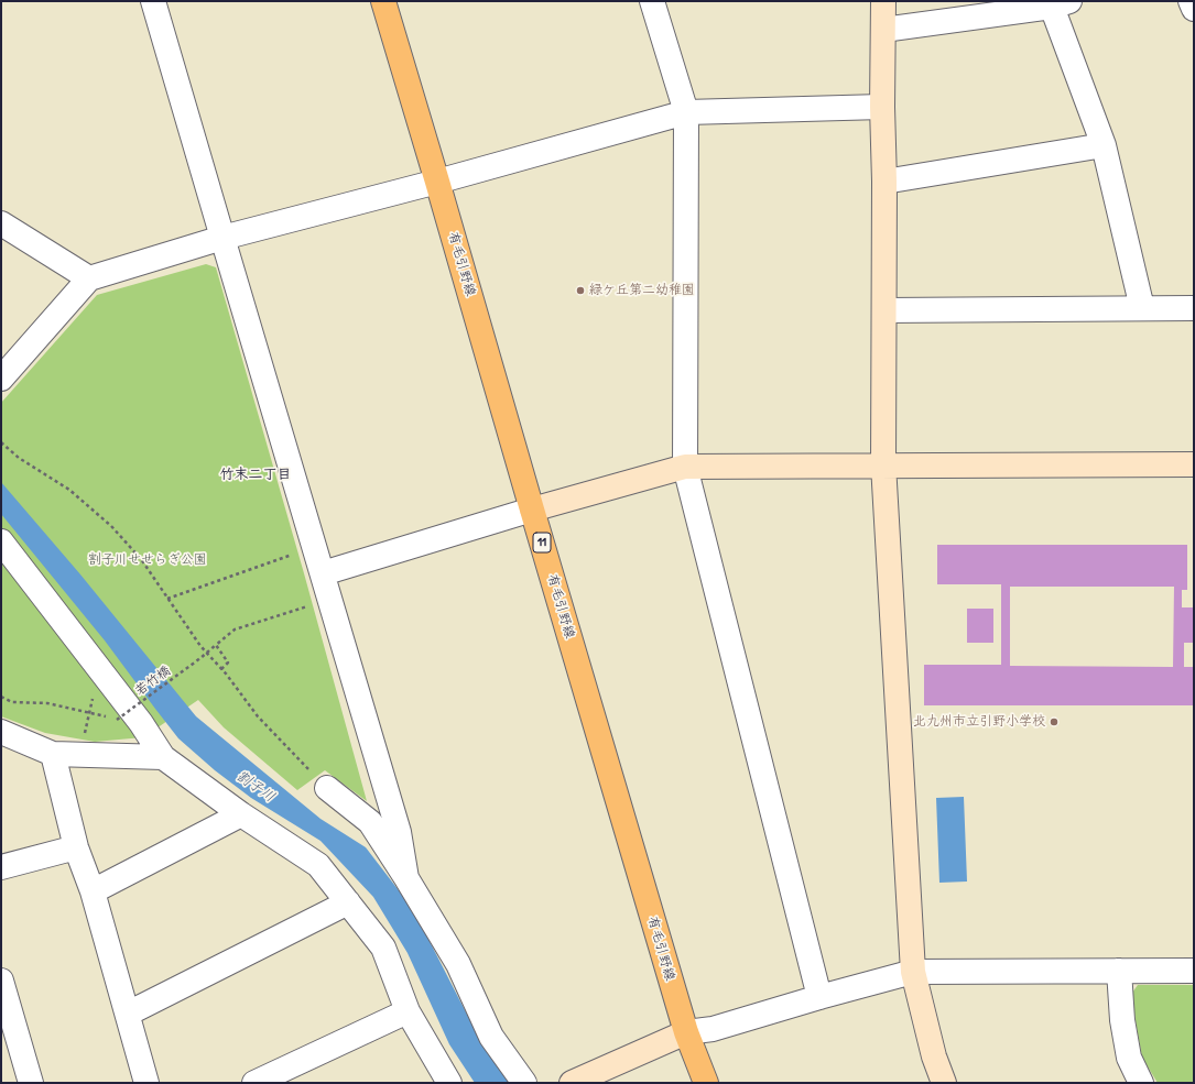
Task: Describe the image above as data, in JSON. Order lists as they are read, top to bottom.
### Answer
{
  "streets": {
    "main road": ["有毛引野線", "11"],
    "path": ["若竹橋"]
  },
  "districts": ["竹末二丁目"],
  "water": ["割子川"],
  "parks": ["割子川せせらぎ公園"],
  "places": ["緑ケ丘第二幼稚園", "北九州市立引野小学校"]
}
